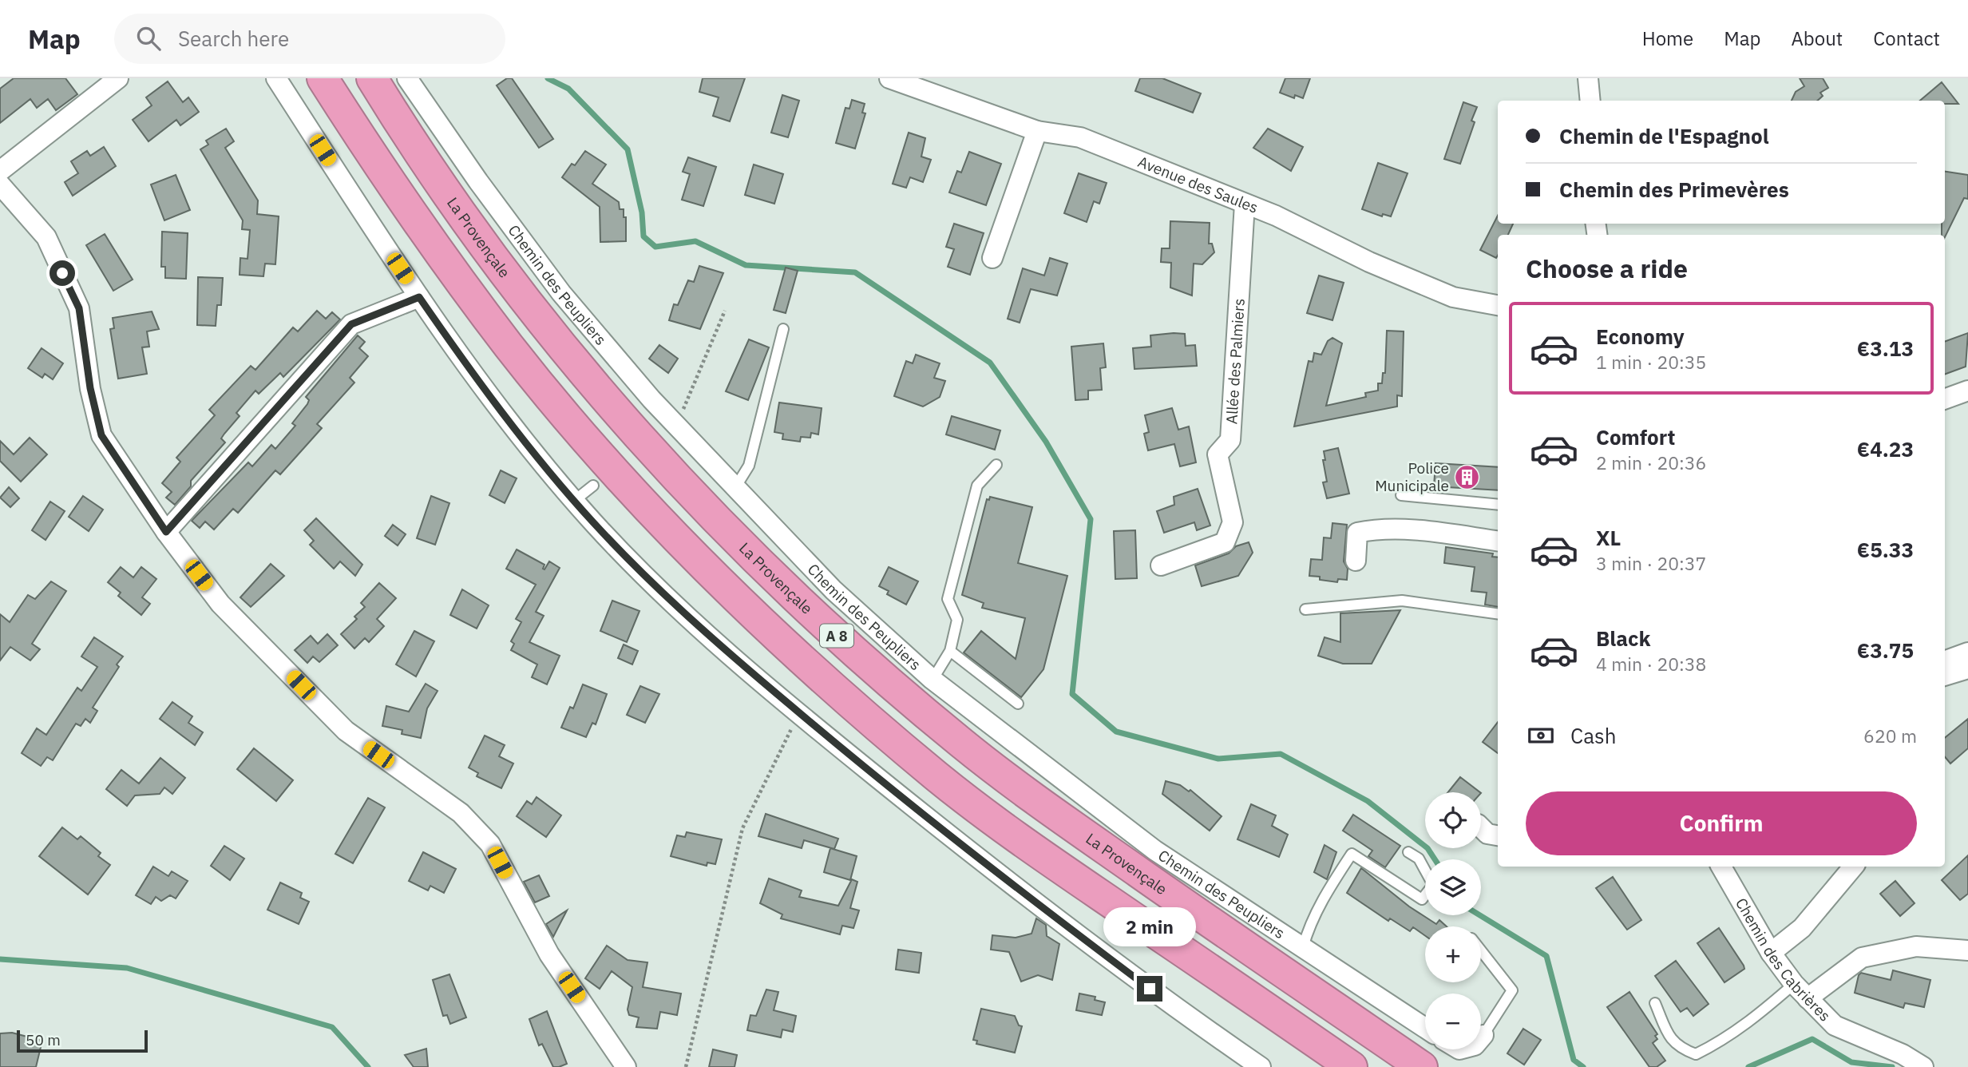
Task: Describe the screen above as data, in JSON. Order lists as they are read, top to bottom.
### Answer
{
  "streets": {
    "highway": ["La Provençale", "A 8"],
    "street": [
      "Avenue des Saules",
      "Chemin des Peupliers",
      "Allée des Palmiers",
      "Chemin des Cabrières"
    ]
  },
  "crossings": [
    ["Avenue des Saules", "Allée des Palmiers"]
  ],
  "places": {
    "building": ["Police Municipale"]
  },
  "scale_bar": "50 m",
  "page": {
    "header": "Map",
    "search": "Search here",
    "nav": [
      "Home",
      "Map",
      "About",
      "Contact"
    ],
    "banner": ["Chemin de l'Espagnol", "Chemin des Primevères"],
    "heading": "Choose a ride",
    "list": [
      {
        "name": "Economy",
        "note": "1 min · 20:35",
        "value": "€3.13"
      },
      {
        "name": "Comfort",
        "note": "2 min · 20:36",
        "value": "€4.23"
      },
      {
        "name": "XL",
        "note": "3 min · 20:37",
        "value": "€5.33"
      },
      {
        "name": "Black",
        "note": "4 min · 20:38",
        "value": "€3.75"
      }
    ],
    "pay": ["Cash", "620 m"],
    "buttons": "Confirm",
    "map_buttons": ["+", "−"],
    "bubble": "2 min",
    "scale": "50 m"
  }
}
